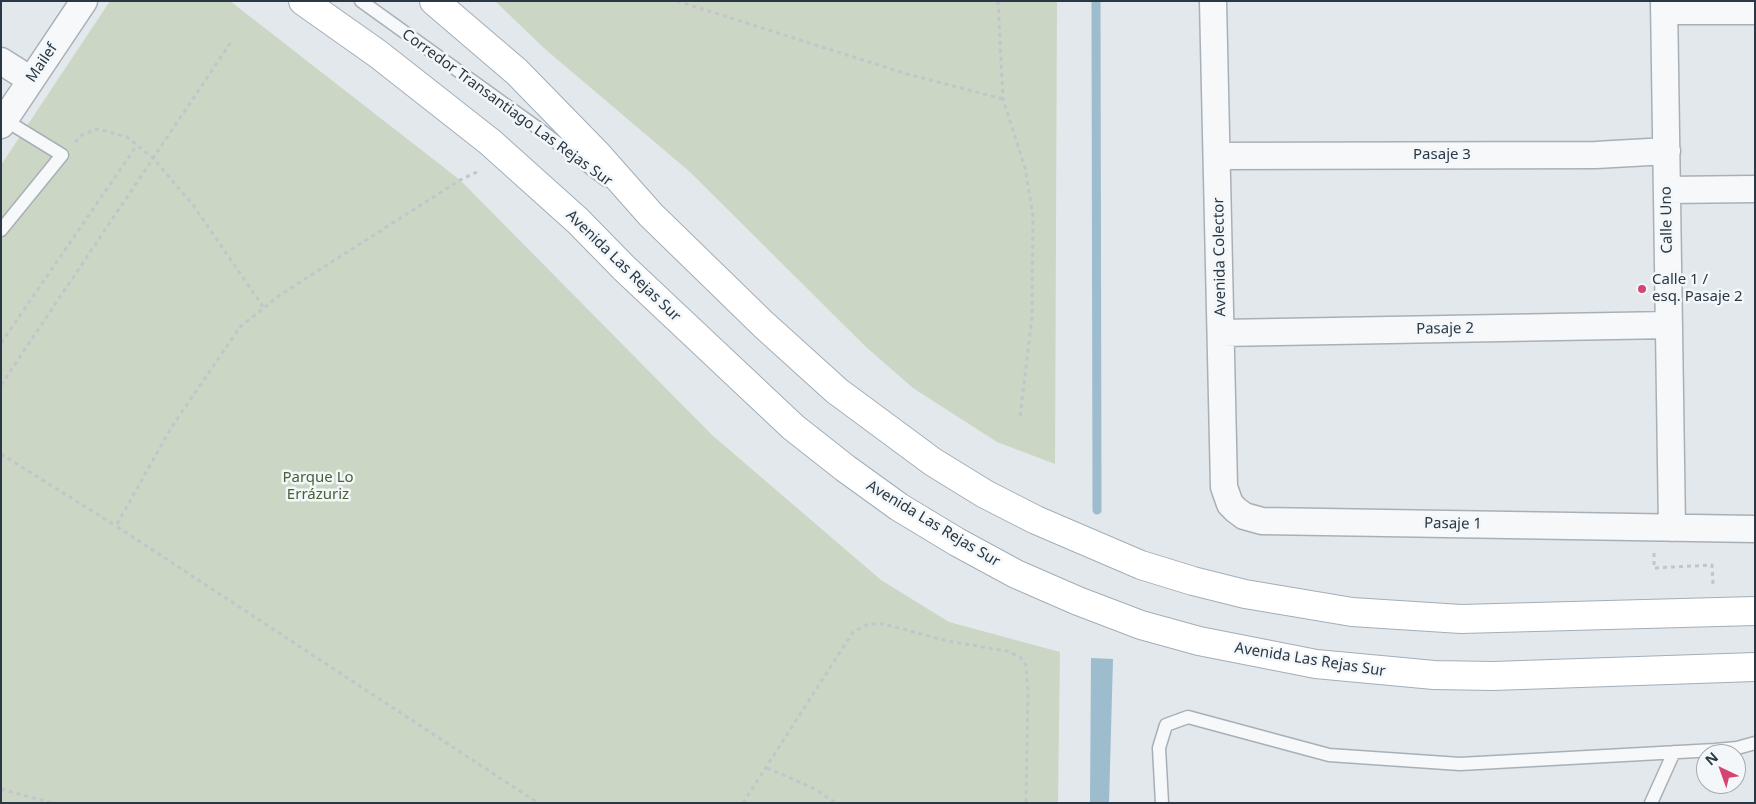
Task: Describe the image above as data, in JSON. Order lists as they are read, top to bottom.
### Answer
{
  "streets": {
    "main road": ["Avenida Las Rejas Sur"],
    "street": [
      "Mailef",
      "Pasaje 3",
      "Calle Uno",
      "Avenida Colector",
      "Pasaje 2",
      "Pasaje 1"
    ],
    "lane": ["Corredor Transantiago Las Rejas Sur"]
  },
  "crossings": [
    ["Pasaje 3", "Calle Uno"],
    ["Pasaje 3", "Avenida Colector"],
    ["Calle Uno", "Pasaje 2"],
    ["Calle Uno", "Pasaje 1"],
    ["Avenida Colector", "Pasaje 2"],
    ["Avenida Colector", "Pasaje 1"]
  ],
  "parks": ["Parque Lo Errázuriz"],
  "places": ["Calle 1 / esq. Pasaje 2"],
  "north": "top left"
}
